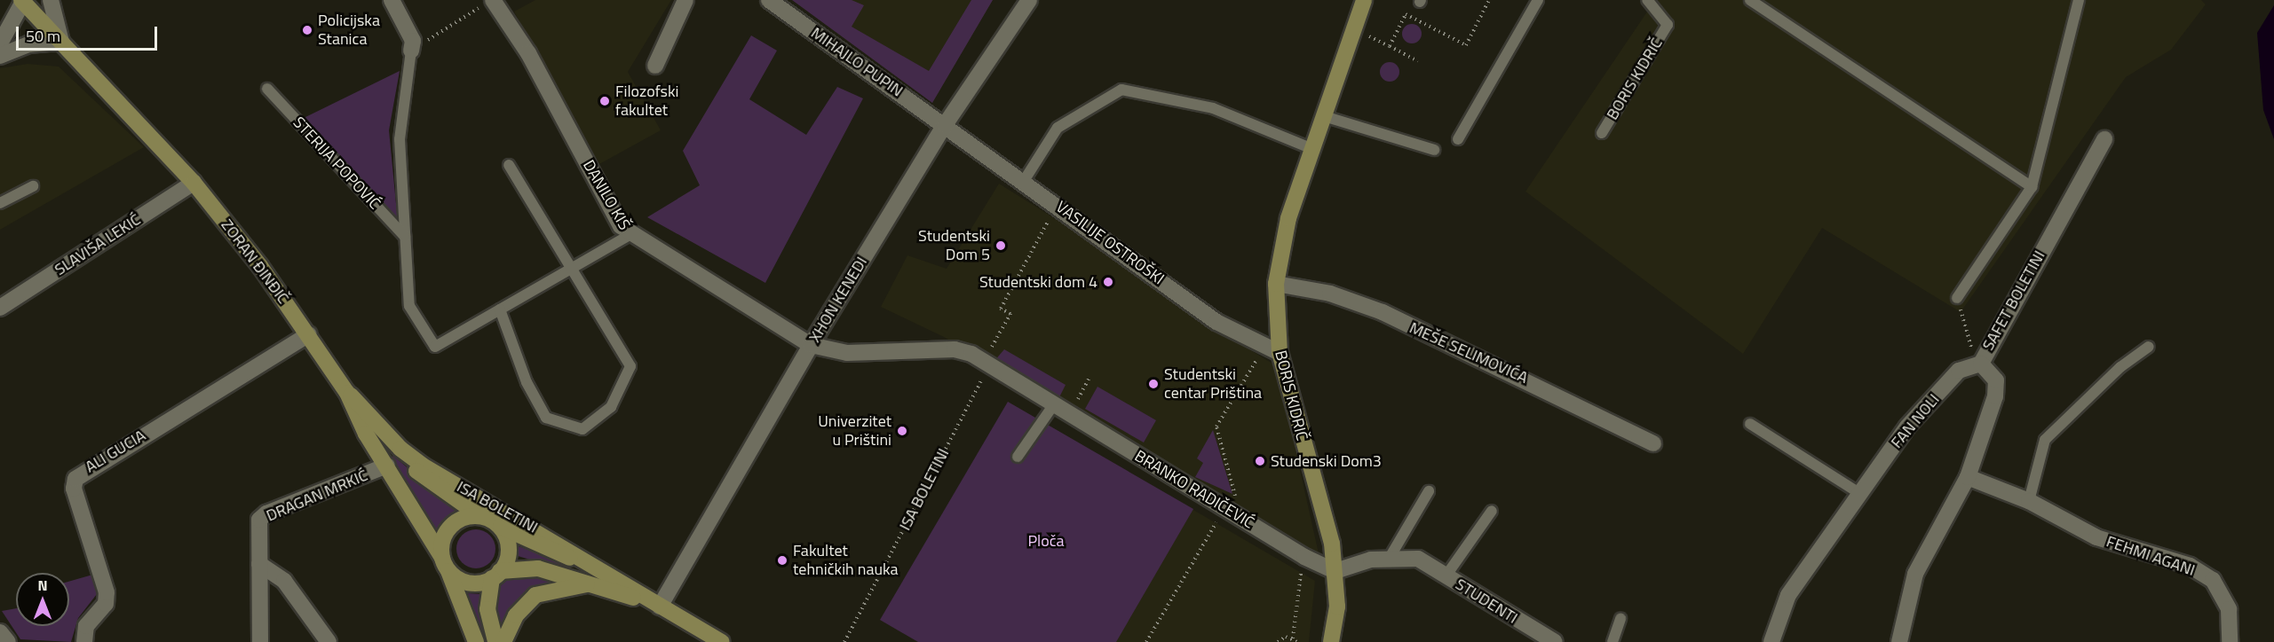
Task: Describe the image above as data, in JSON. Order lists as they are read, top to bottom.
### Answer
{
  "streets": {
    "main road": ["BORIS KIDRIČ", "ZORAN ĐINĐIČ", "ISA BOLETINI"],
    "street": [
      "MIHAJLO PUPIN",
      "STERIJA POPOVIĆ",
      "DANILO KIŠ",
      "VASILIJE OSTROŠKI",
      "SLAVIŠA LEKIĆ",
      "XHON KENEDI",
      "SAFET BOLETINI",
      "MEŠE SELIMOVIĆA",
      "FAN NOLI",
      "ALI GUCIA",
      "BRANKO RADIČEVIĆ",
      "DRAGAN MRKIĆ",
      "FEHMI AGANI",
      "STUDENTI"
    ]
  },
  "crossings": [
    ["MIHAJLO PUPIN", "VASILIJE OSTROŠKI"],
    ["MIHAJLO PUPIN", "XHON KENEDI"],
    ["BORIS KIDRIČ", "VASILIJE OSTROŠKI"],
    ["BORIS KIDRIČ", "MEŠE SELIMOVIĆA"],
    ["BORIS KIDRIČ", "BRANKO RADIČEVIĆ"],
    ["BORIS KIDRIČ", "STUDENTI"],
    ["STERIJA POPOVIĆ", "DANILO KIŠ"],
    ["DANILO KIŠ", "XHON KENEDI"],
    ["DANILO KIŠ", "BRANKO RADIČEVIĆ"],
    ["VASILIJE OSTROŠKI", "XHON KENEDI"],
    ["VASILIJE OSTROŠKI", "ISA BOLETINI"],
    ["SLAVIŠA LEKIĆ", "ZORAN ĐINĐIČ"],
    ["ZORAN ĐINĐIČ", "ALI GUCIA"],
    ["ZORAN ĐINĐIČ", "ISA BOLETINI"],
    ["ZORAN ĐINĐIČ", "DRAGAN MRKIĆ"],
    ["XHON KENEDI", "ISA BOLETINI"],
    ["XHON KENEDI", "BRANKO RADIČEVIĆ"],
    ["SAFET BOLETINI", "FAN NOLI"],
    ["SAFET BOLETINI", "FEHMI AGANI"],
    ["ISA BOLETINI", "BRANKO RADIČEVIĆ"],
    ["BRANKO RADIČEVIĆ", "STUDENTI"]
  ],
  "parks": ["Ploča"],
  "places": [
    "Policijska Stanica",
    "Filozofski fakultet",
    "Studentski Dom 5",
    "Studentski dom 4",
    "Studentski centar Priština",
    "Univerzitet u Prištini",
    "Studenski Dom3",
    "Fakultet tehničkih nauka"
  ],
  "scale_bar": "50 m",
  "north": "top"
}
